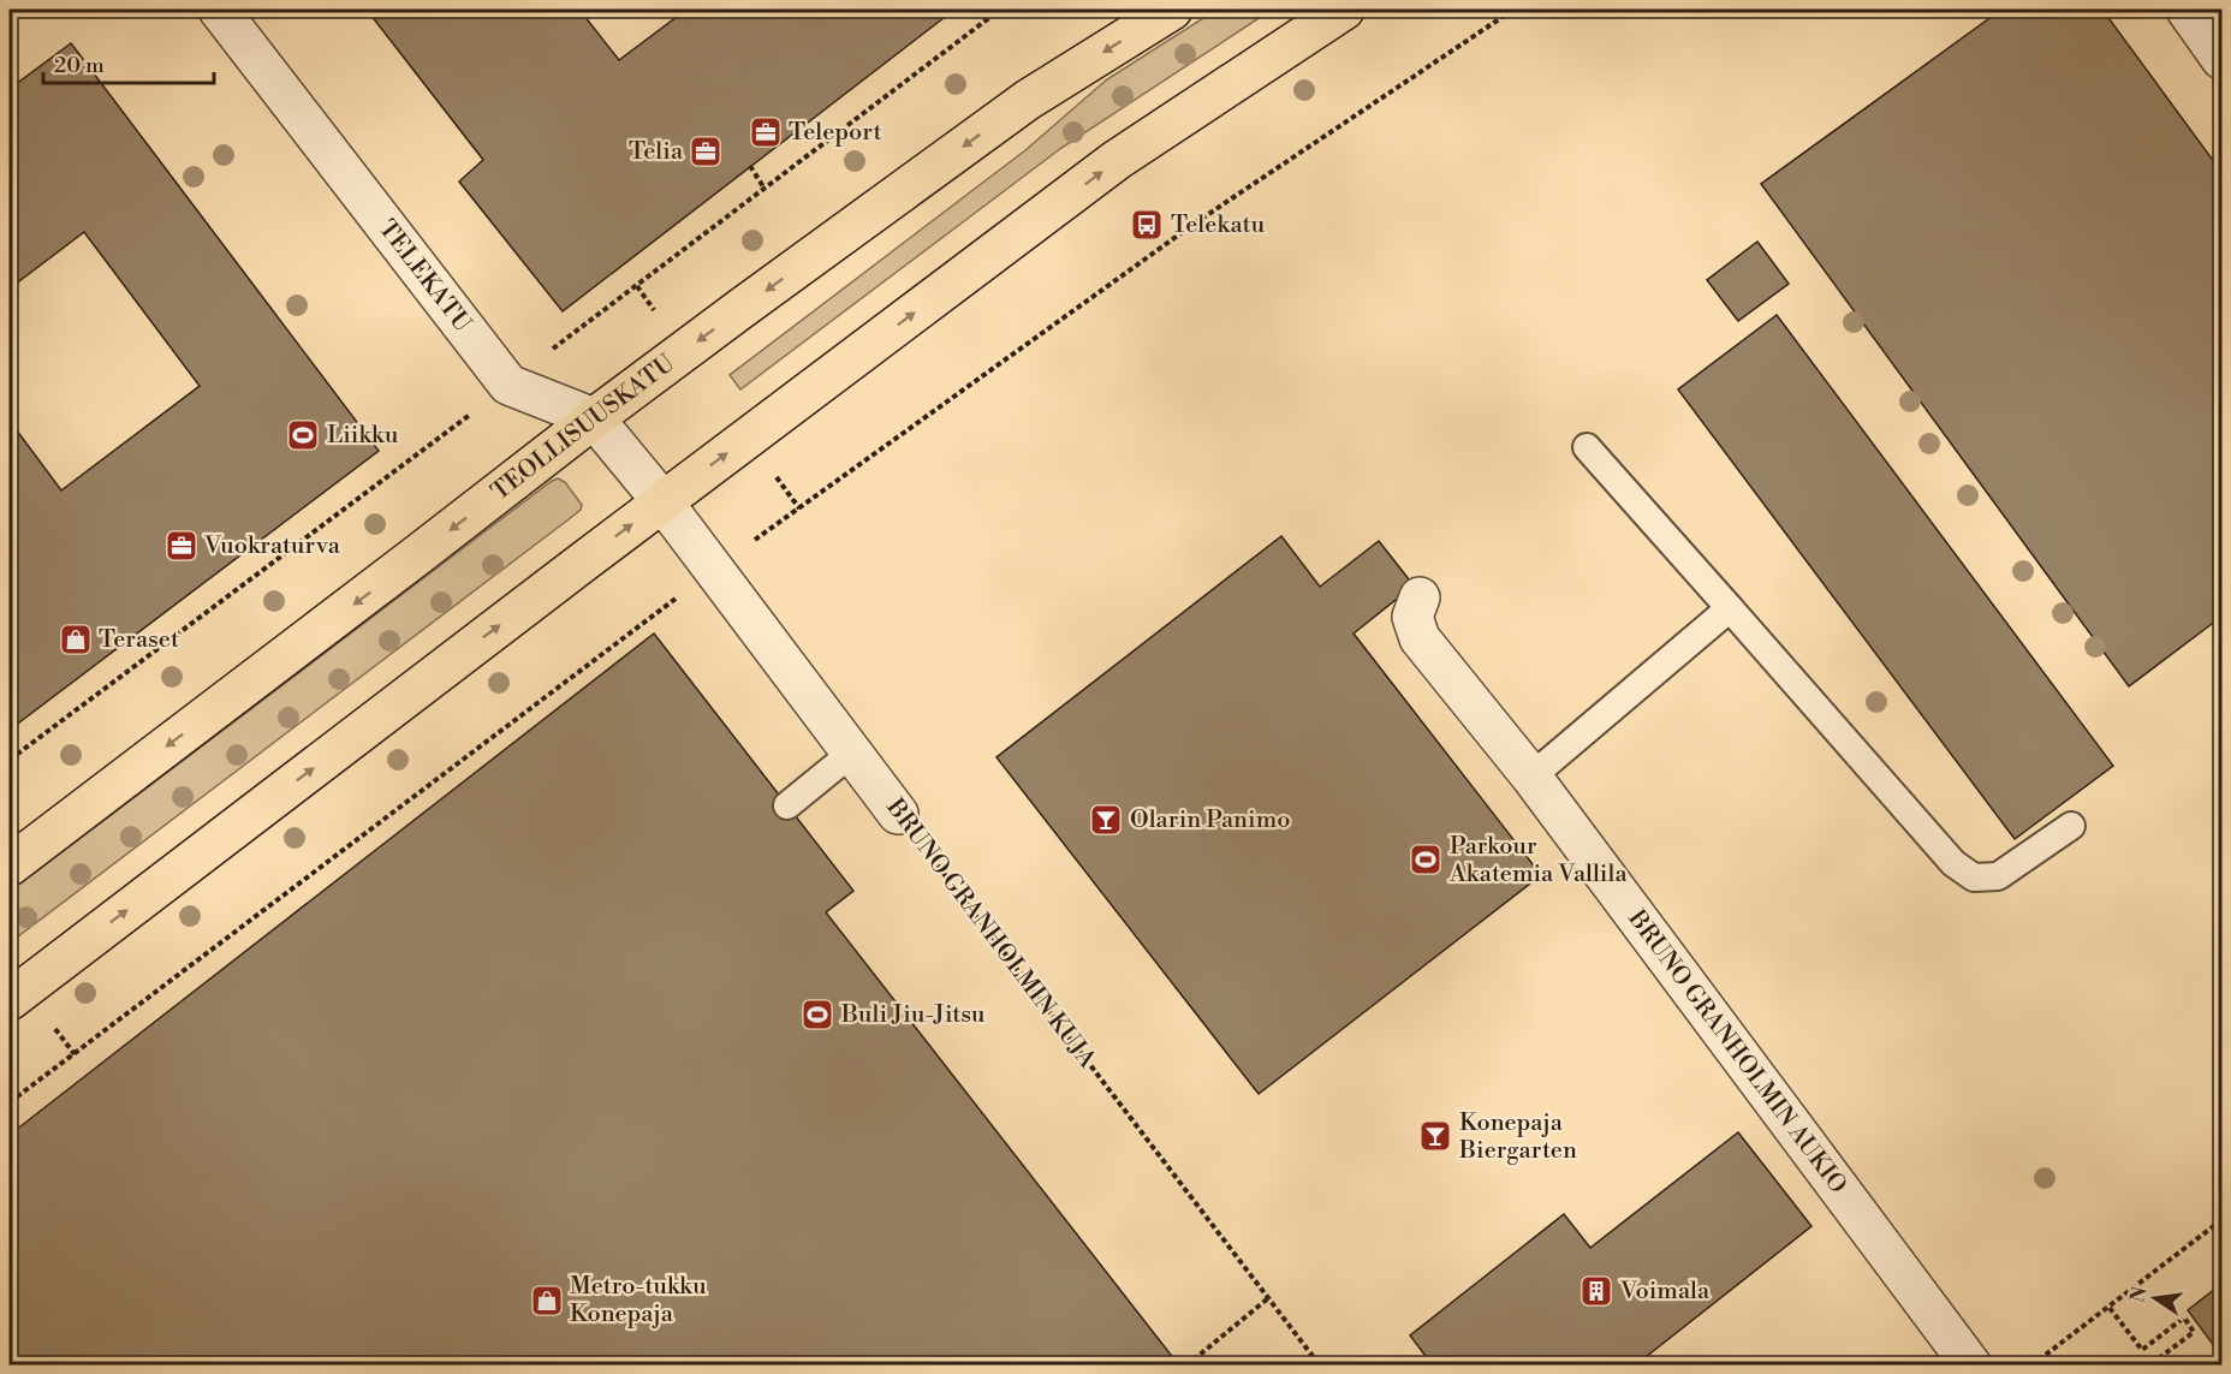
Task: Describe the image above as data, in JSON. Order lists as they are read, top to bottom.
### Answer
{
  "streets": {
    "main road": ["TEOLLISUUSKATU"],
    "street": ["TELEKATU", "BRUNO GRANHOLMIN KUJA", "BRUNO GRANHOLMIN AUKIO"]
  },
  "crossings": [
    ["TELEKATU", "TEOLLISUUSKATU"],
    ["TELEKATU", "BRUNO GRANHOLMIN KUJA"]
  ],
  "places": {
    "office": ["Teleport", "Telia", "Vuokraturva"],
    "bus stop": ["Telekatu"],
    "sports": ["Liikku", "Parkour Akatemia Vallila", "Buli Jiu-Jitsu"],
    "shop": ["Teraset", "Metro-tukku Konepaja"],
    "bar": ["Olarin Panimo", "Konepaja Biergarten"],
    "building": ["Voimala"]
  },
  "scale_bar": "20 m",
  "north": "left"
}
